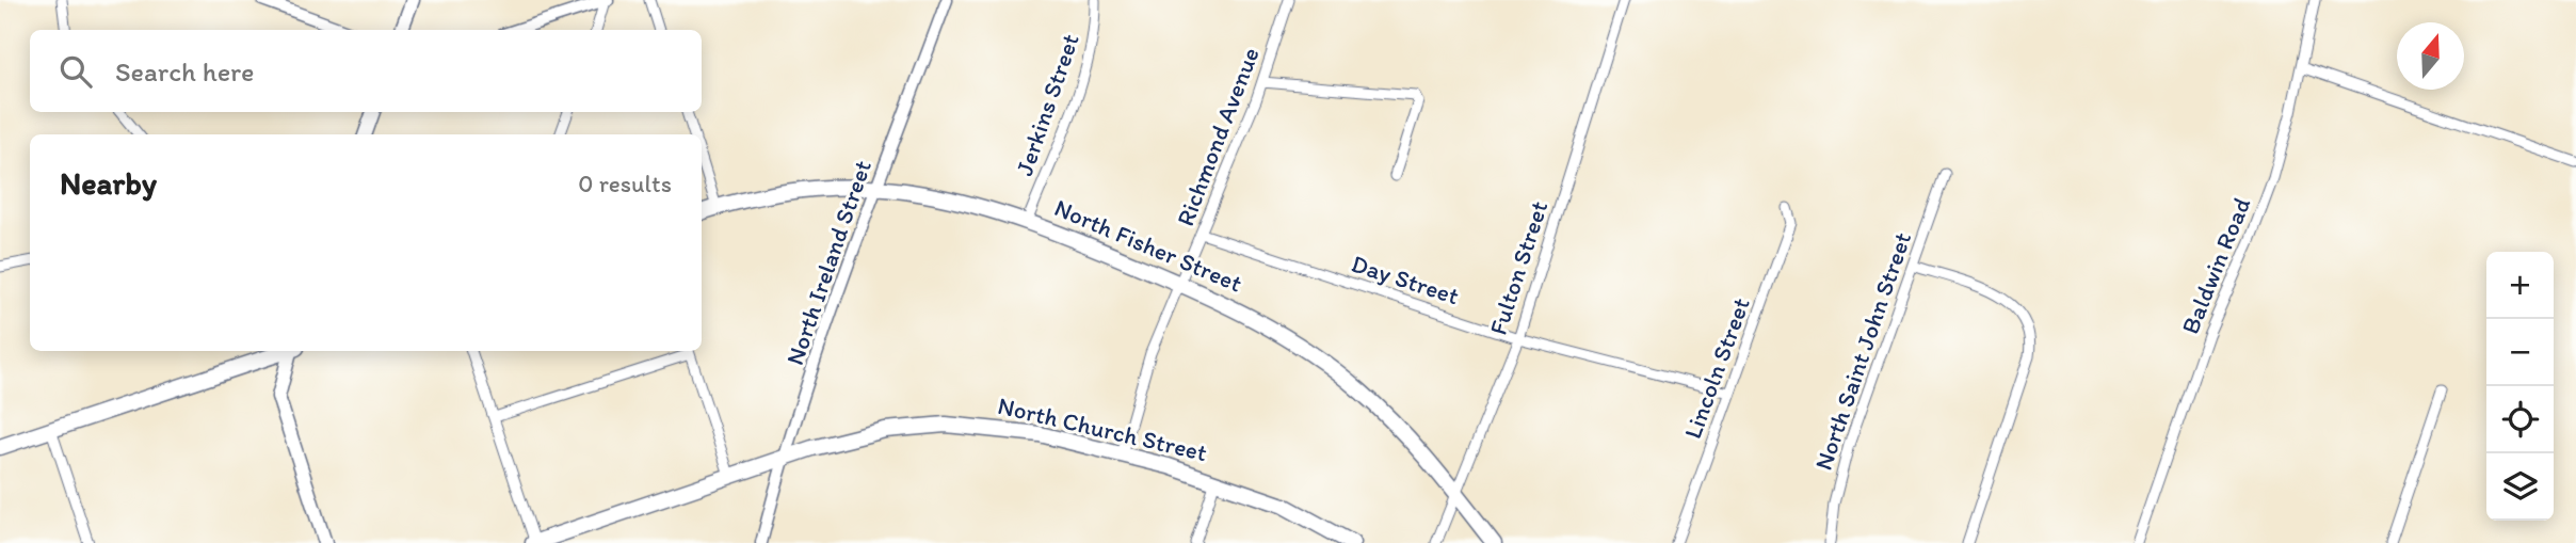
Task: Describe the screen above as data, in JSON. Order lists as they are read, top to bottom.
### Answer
{
  "streets": {
    "main road": ["North Fisher Street", "North Church Street"],
    "street": [
      "Jerkins Street",
      "Richmond Avenue",
      "North Ireland Street",
      "Baldwin Road",
      "Fulton Street",
      "Day Street",
      "North Saint John Street",
      "Lincoln Street"
    ]
  },
  "crossings": [
    ["Jerkins Street", "North Fisher Street"],
    ["Richmond Avenue", "North Fisher Street"],
    ["Richmond Avenue", "Day Street"],
    ["Richmond Avenue", "North Church Street"],
    ["North Fisher Street", "North Ireland Street"],
    ["North Fisher Street", "Fulton Street"],
    ["North Ireland Street", "North Church Street"],
    ["Fulton Street", "Day Street"],
    ["Day Street", "Lincoln Street"]
  ],
  "north": "top",
  "page": {
    "search": "Search here",
    "heading": ["Nearby", "0 results"],
    "map_buttons": ["+", "−"]
  }
}
